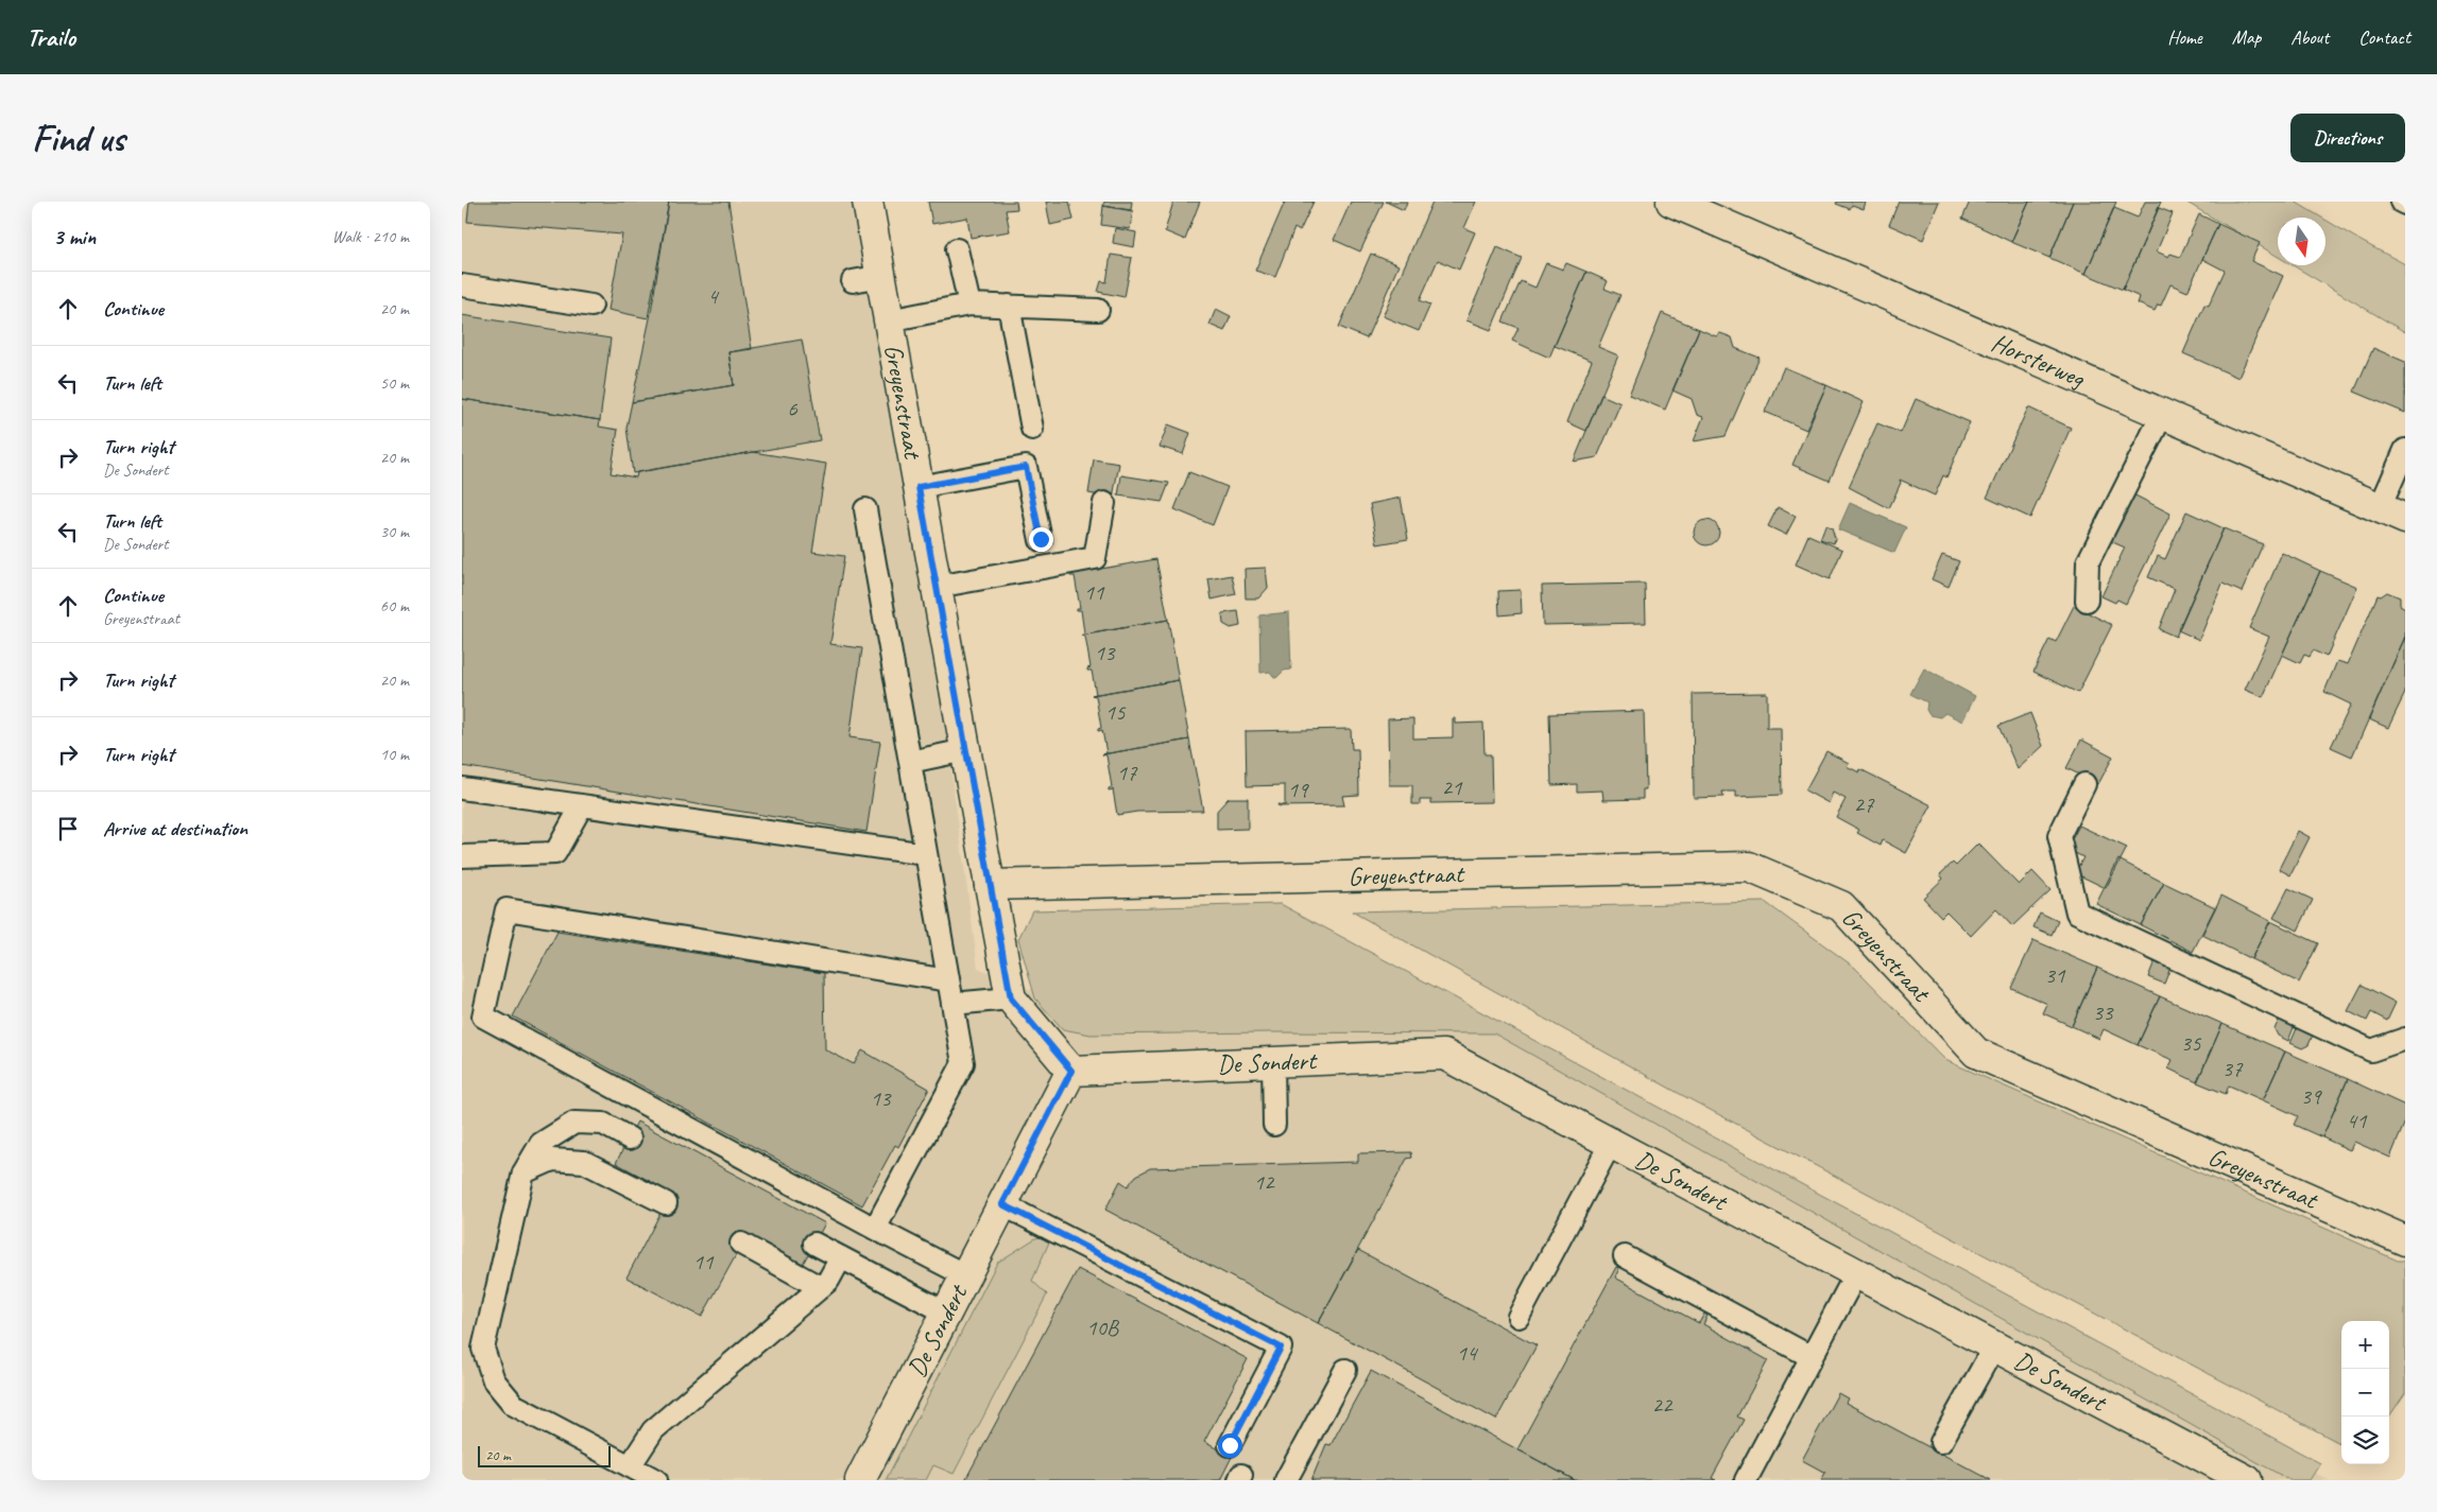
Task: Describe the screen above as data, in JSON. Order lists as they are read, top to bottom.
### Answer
{
  "streets": {
    "street": ["Horsterweg", "Greyenstraat", "De Sondert"]
  },
  "house_numbers": [
    "4",
    "6",
    "11",
    "13",
    "15",
    "17",
    "21",
    "19",
    "27",
    "31",
    "33",
    "35",
    "37",
    "39",
    "13",
    "41",
    "12",
    "11",
    "10B",
    "14",
    "22"
  ],
  "scale_bar": "20 m",
  "north": "bottom",
  "page": {
    "header": "Trailo",
    "nav": [
      "Home",
      "Map",
      "About",
      "Contact"
    ],
    "buttons": "Directions",
    "title": "Find us",
    "heading": ["3 min", "Walk · 210 m"],
    "list": [
      ["Continue", "20 m"],
      ["Turn left", "50 m"],
      ["Turn right", "De Sondert", "20 m"],
      ["Turn left", "De Sondert", "30 m"],
      ["Continue", "Greyenstraat", "60 m"],
      ["Turn right", "20 m"],
      ["Turn right", "10 m"],
      "Arrive at destination"
    ],
    "map_buttons": ["+", "−"],
    "scale": "20 m"
  }
}
